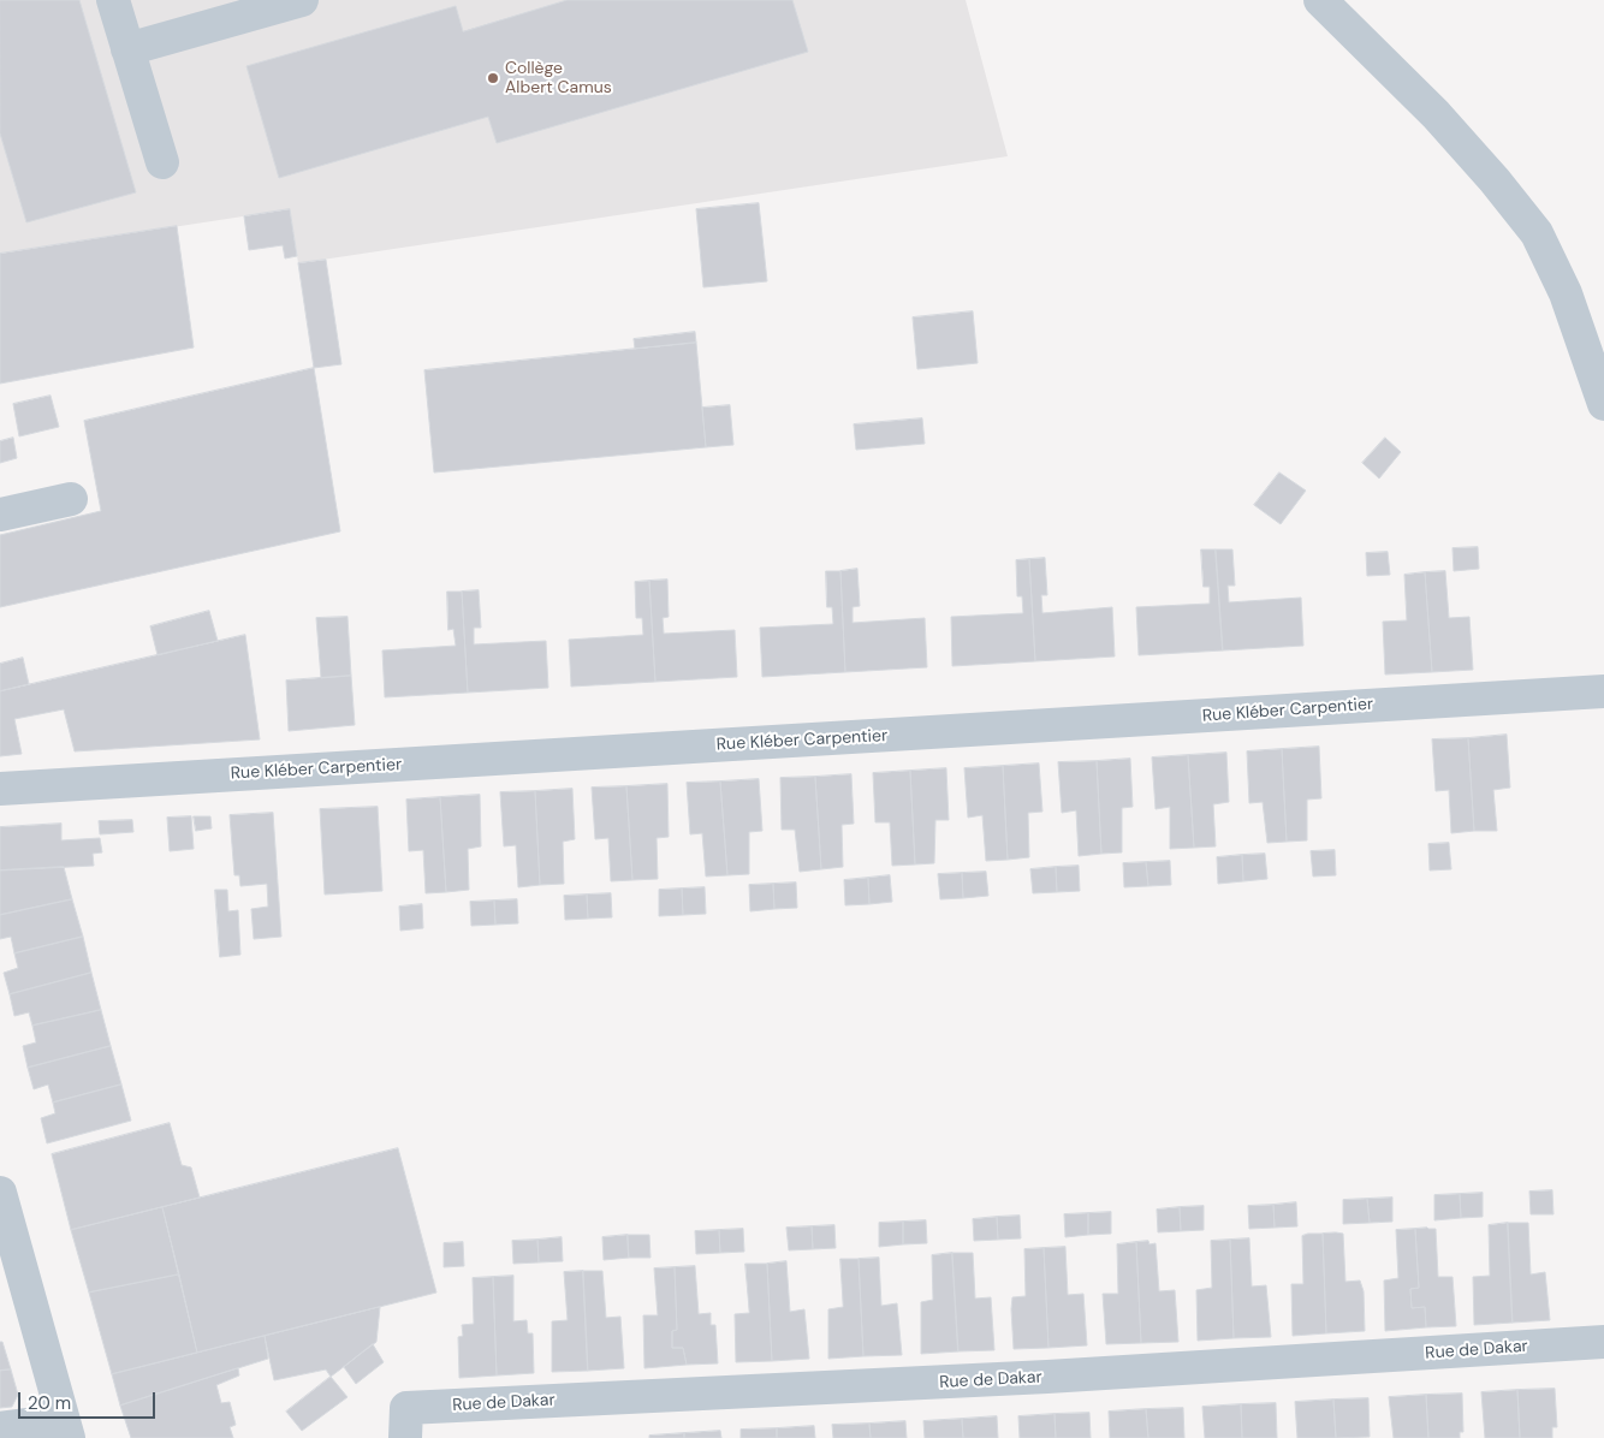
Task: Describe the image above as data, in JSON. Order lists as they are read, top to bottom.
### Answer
{
  "streets": {
    "street": ["Rue Kléber Carpentier", "Rue de Dakar"]
  },
  "places": ["Collège Albert Camus"],
  "scale_bar": "20 m"
}
